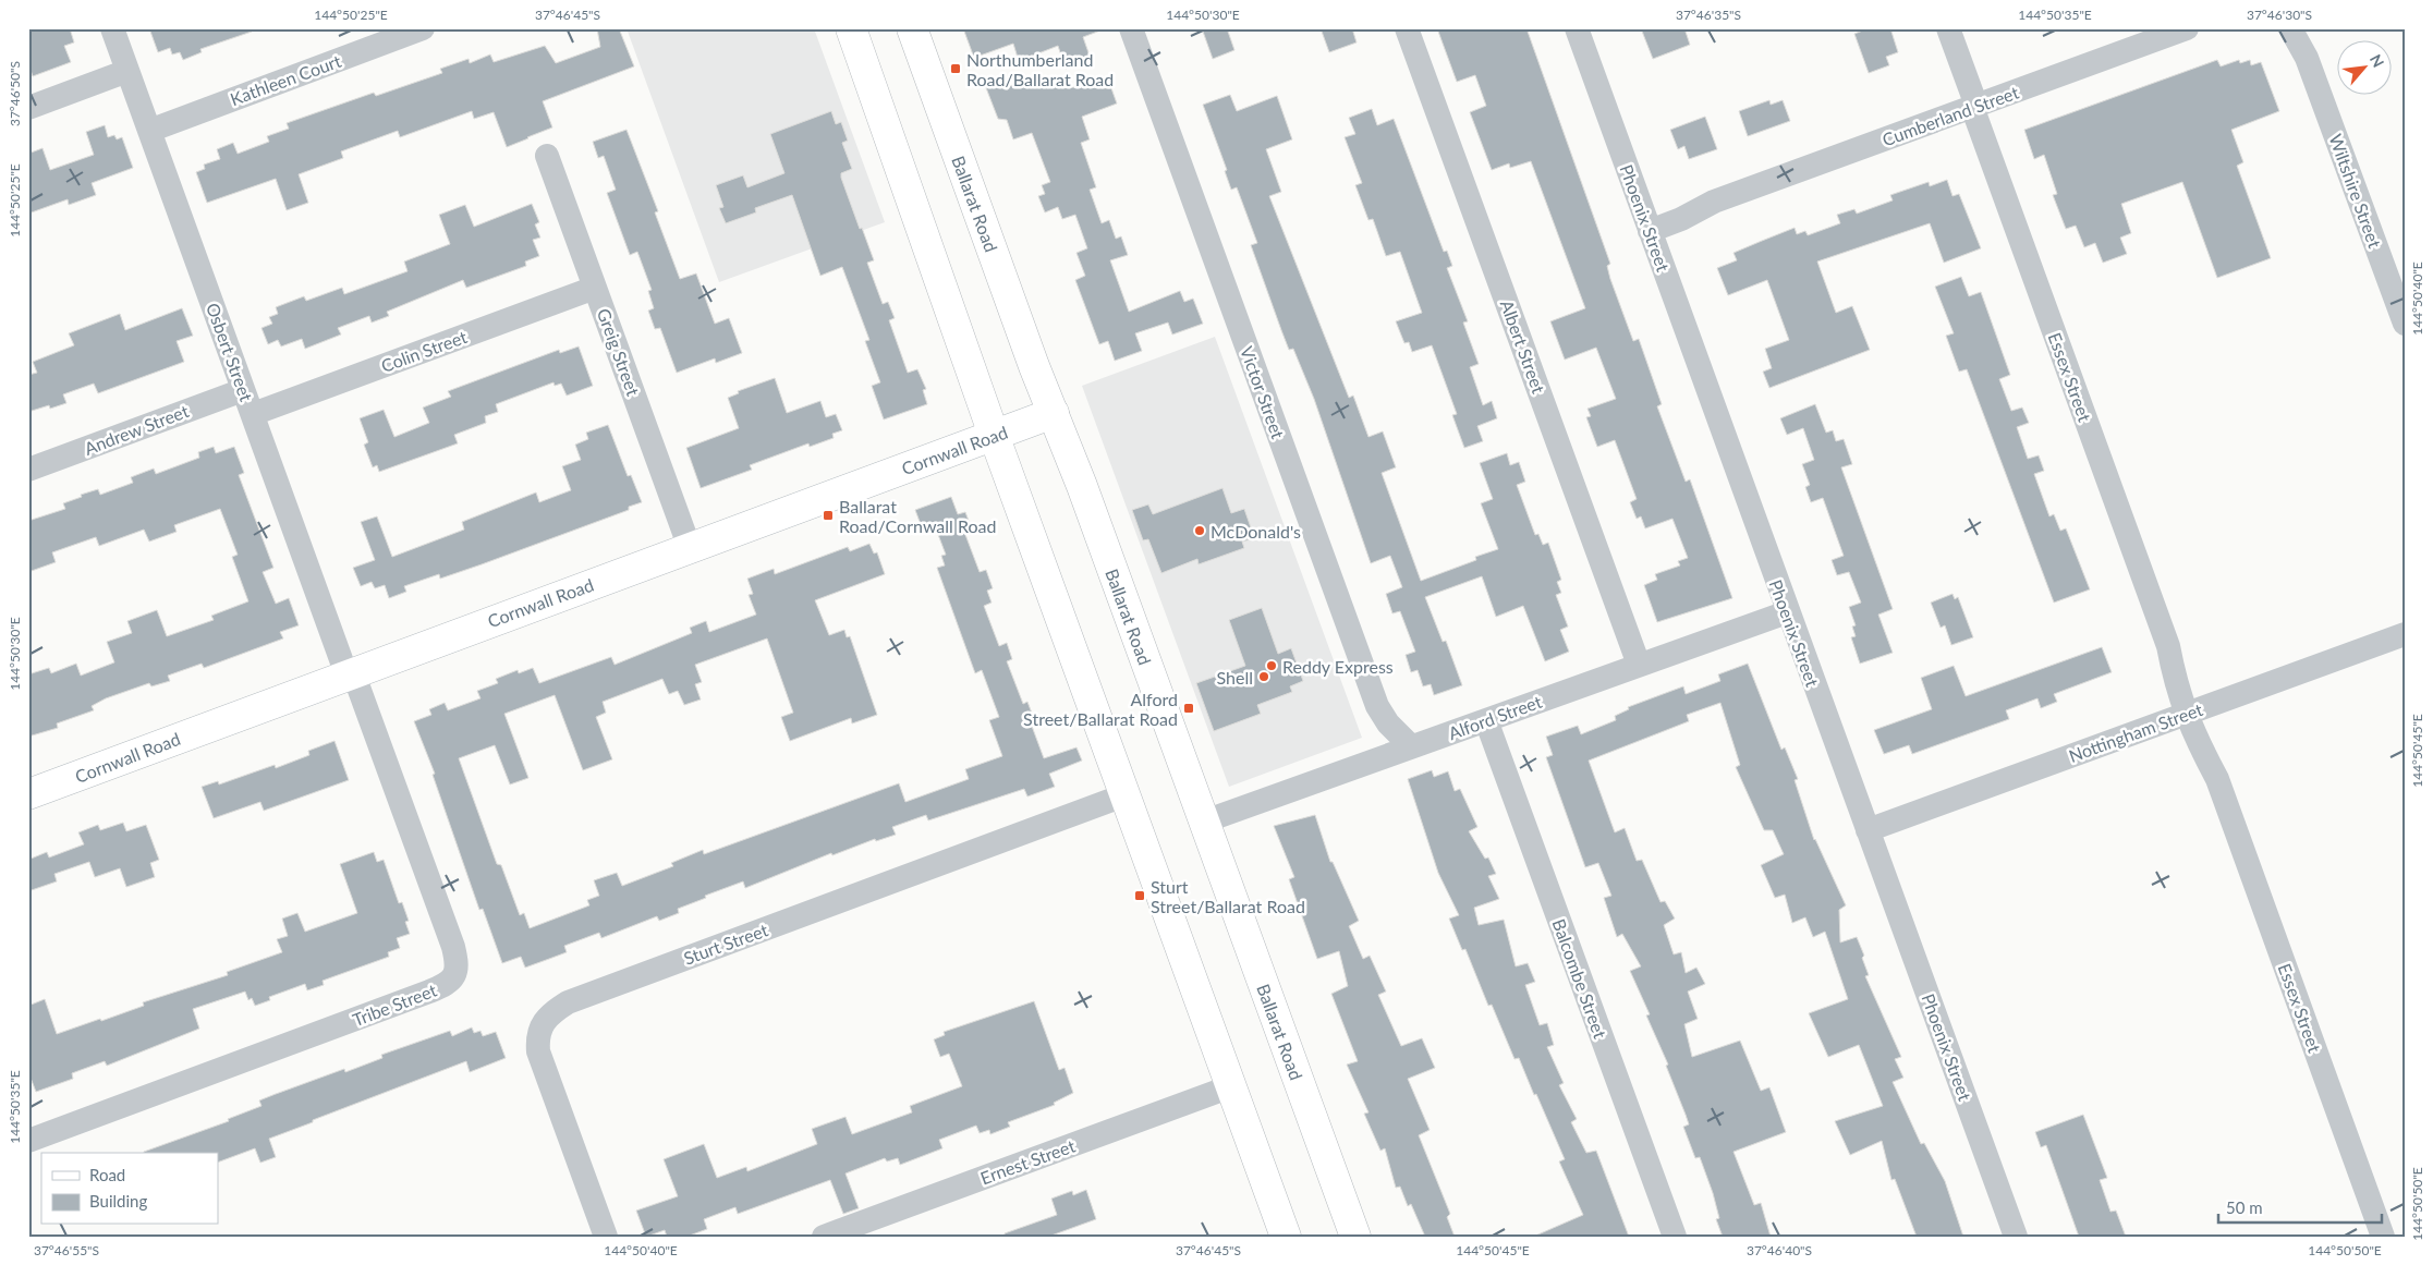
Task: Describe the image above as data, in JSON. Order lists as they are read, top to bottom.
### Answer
{
  "streets": {
    "main road": ["Ballarat Road", "Cornwall Road"],
    "street": [
      "Kathleen Court",
      "Cumberland Street",
      "Wiltshire Street",
      "Phoenix Street",
      "Albert Street",
      "Colin Street",
      "Osbert Street",
      "Greig Street",
      "Essex Street",
      "Victor Street",
      "Andrew Street",
      "Alford Street",
      "Nottingham Street",
      "Sturt Street",
      "Balcombe Street",
      "Tribe Street",
      "Ernest Street"
    ]
  },
  "crossings": [
    ["Kathleen Court", "Osbert Street"],
    ["Cumberland Street", "Phoenix Street"],
    ["Cumberland Street", "Essex Street"],
    ["Ballarat Road", "Cornwall Road"],
    ["Ballarat Road", "Alford Street"],
    ["Phoenix Street", "Alford Street"],
    ["Phoenix Street", "Nottingham Street"],
    ["Albert Street", "Alford Street"],
    ["Colin Street", "Osbert Street"],
    ["Colin Street", "Greig Street"],
    ["Osbert Street", "Andrew Street"],
    ["Osbert Street", "Cornwall Road"],
    ["Osbert Street", "Tribe Street"],
    ["Greig Street", "Cornwall Road"],
    ["Essex Street", "Nottingham Street"],
    ["Victor Street", "Alford Street"],
    ["Cornwall Road", "Tribe Street"],
    ["Alford Street", "Balcombe Street"]
  ],
  "places": {
    "transit": [
      "Northumberland Road/Ballarat Road",
      "Ballarat Road/Cornwall Road",
      "Alford Street/Ballarat Road",
      "Sturt Street/Ballarat Road"
    ],
    "other": ["McDonald's", "Reddy Express", "Shell"]
  },
  "legend": ["Road", "Building"],
  "scale_bar": "50 m",
  "north": "top right",
  "coordinates": [
    "144°50'25\"E",
    "37°46'45\"S",
    "144°50'30\"E",
    "37°46'35\"S",
    "144°50'35\"E",
    "37°46'30\"S",
    "37°46'50\"S",
    "144°50'40\"E",
    "144°50'45\"E",
    "144°50'50\"E",
    "37°46'55\"S",
    "37°46'40\"S"
  ]
}
